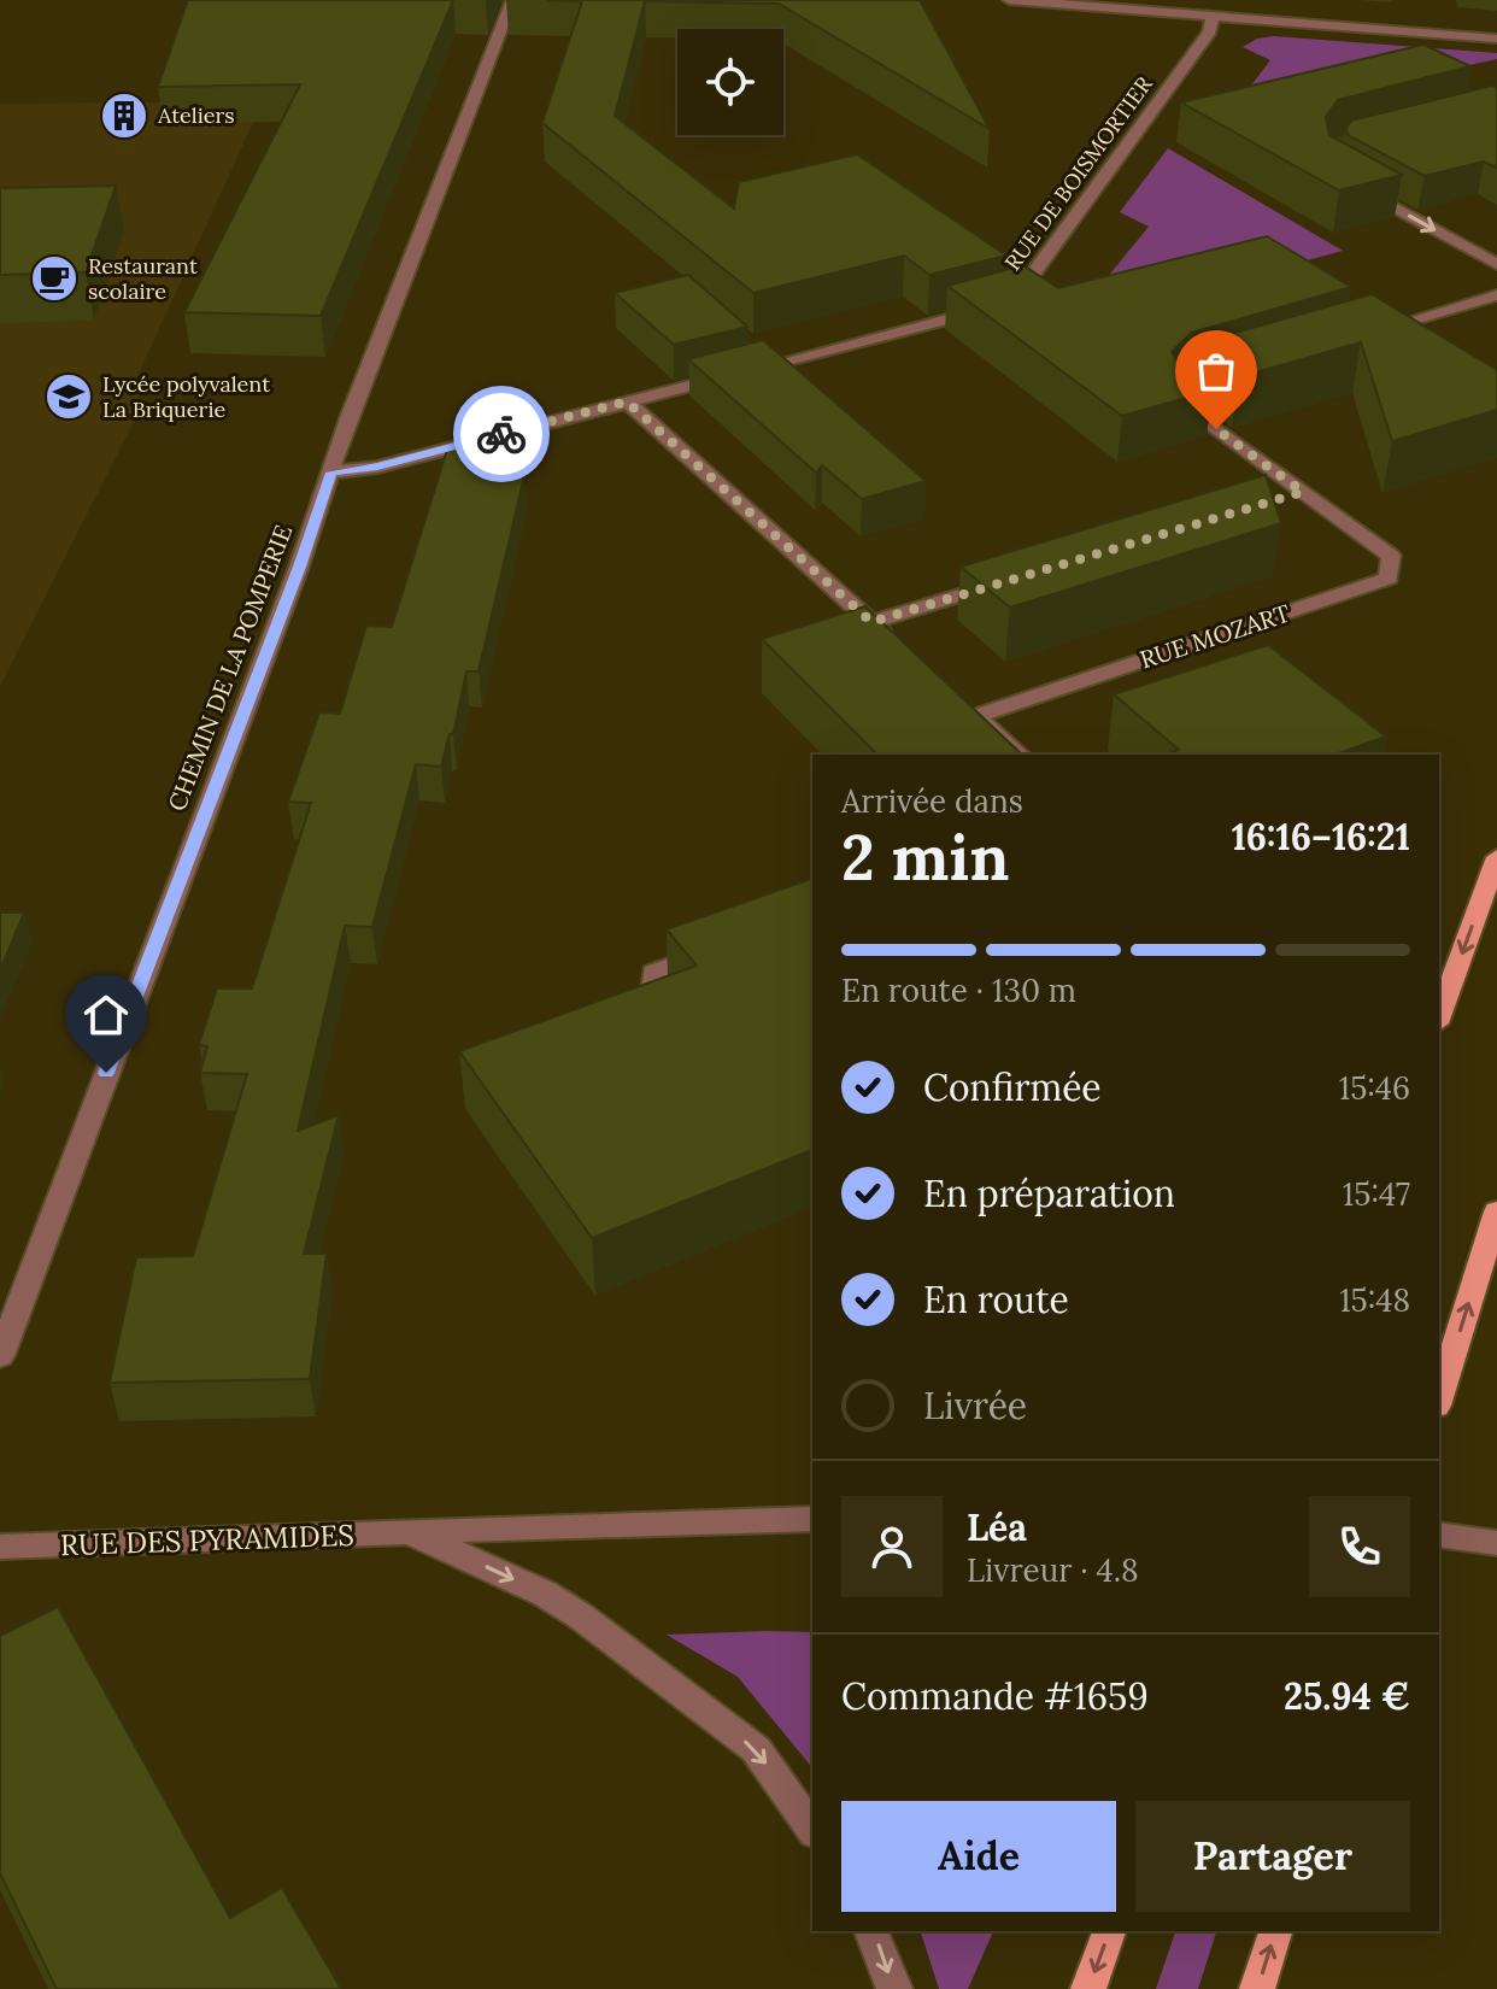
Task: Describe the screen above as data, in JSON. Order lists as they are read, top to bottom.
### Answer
{
  "streets": {
    "street": [
      "RUE DE BOISMORTIER",
      "RUE MOZART",
      "CHEMIN DE LA POMPERIE",
      "RUE DES PYRAMIDES"
    ]
  },
  "crossings": [
    ["RUE DE BOISMORTIER", "CHEMIN DE LA POMPERIE"]
  ],
  "one_way": ["RUE DES PYRAMIDES"],
  "places": {
    "building": ["Ateliers"],
    "cafe": ["Restaurant scolaire"],
    "school or university": ["Lycée polyvalent La Briquerie"]
  },
  "page": {
    "heading": ["2 min", "Arrivée dans", "16:16–16:21"],
    "panel": [
      "Léa",
      "Livreur · 4.8",
      "Commande #1659",
      "25.94 €"
    ],
    "bar": "En route · 130 m",
    "list": [
      ["Confirmée", "15:46"],
      ["En préparation", "15:47"],
      ["En route", "15:48"],
      "Livrée"
    ],
    "buttons": ["Aide", "Partager"]
  }
}
